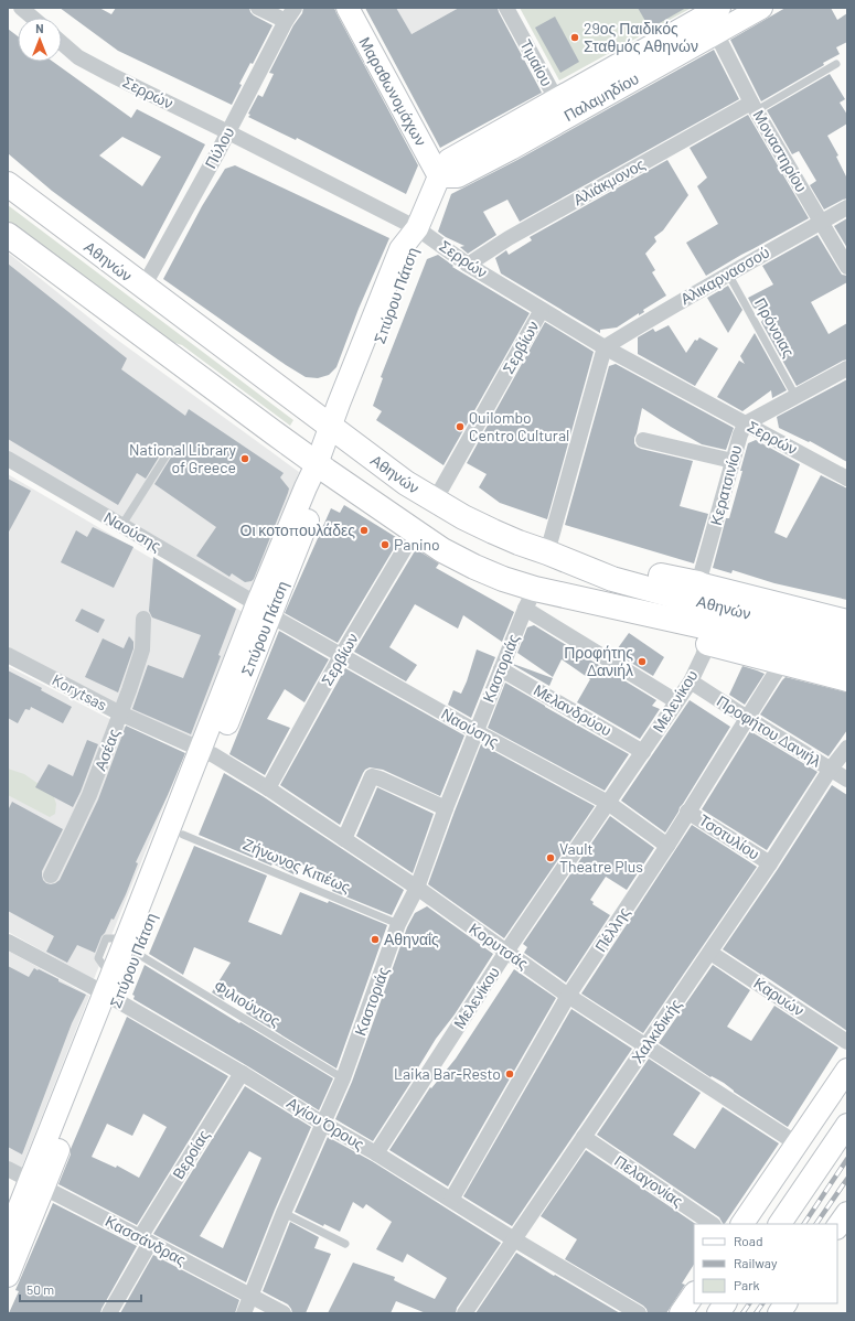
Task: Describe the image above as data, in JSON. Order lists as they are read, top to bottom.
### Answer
{
  "streets": {
    "highway": ["Αθηνών"],
    "street": [
      "Τιμαίου",
      "Μαραθωνομάχων",
      "Σερρών",
      "Παλαμηδίου",
      "Πύλου",
      "Μοναστηρίου",
      "Αλιάκμονος",
      "Αλικαρνασσού",
      "Σπύρου Πάτση",
      "Σερβίων",
      "Κερατσινίου",
      "Ναούσης",
      "Καστοριάς",
      "Korytsas",
      "Μελενίκου",
      "Μελανδρύου",
      "Προφήτου Δανιήλ",
      "Ασέας",
      "Τσοτυλίου",
      "Πέλλης",
      "Κορυτσάς",
      "Καρυών",
      "Χαλκιδικής",
      "Αγίου Όρους",
      "Βεροίας",
      "Πελαγονίας",
      "Κασσάνδρας"
    ],
    "lane": ["Πρόνοιας", "Ζήνωνος Κιτιέως", "Φιλιούντος"]
  },
  "crossings": [
    ["Τιμαίου", "Παλαμηδίου"],
    ["Μαραθωνομάχων", "Παλαμηδίου"],
    ["Σερρών", "Πύλου"],
    ["Σερρών", "Αλιάκμονος"],
    ["Σερρών", "Αλικαρνασσού"],
    ["Σερρών", "Σπύρου Πάτση"],
    ["Σερρών", "Σερβίων"],
    ["Σερρών", "Κερατσινίου"],
    ["Παλαμηδίου", "Μοναστηρίου"],
    ["Πύλου", "Αθηνών"],
    ["Μοναστηρίου", "Αλιάκμονος"],
    ["Μοναστηρίου", "Αλικαρνασσού"],
    ["Αθηνών", "Σπύρου Πάτση"],
    ["Αθηνών", "Σερβίων"],
    ["Αθηνών", "Κερατσινίου"],
    ["Αθηνών", "Καστοριάς"],
    ["Αλικαρνασσού", "Πρόνοιας"],
    ["Σπύρου Πάτση", "Ναούσης"],
    ["Σπύρου Πάτση", "Korytsas"],
    ["Σπύρου Πάτση", "Ζήνωνος Κιτιέως"],
    ["Σπύρου Πάτση", "Κορυτσάς"],
    ["Σπύρου Πάτση", "Φιλιούντος"],
    ["Σπύρου Πάτση", "Αγίου Όρους"],
    ["Σπύρου Πάτση", "Κασσάνδρας"],
    ["Σερβίων", "Ναούσης"],
    ["Σερβίων", "Κορυτσάς"],
    ["Ναούσης", "Καστοριάς"],
    ["Ναούσης", "Μελενίκου"],
    ["Ναούσης", "Πέλλης"],
    ["Καστοριάς", "Μελανδρύου"],
    ["Καστοριάς", "Ζήνωνος Κιτιέως"],
    ["Καστοριάς", "Κορυτσάς"],
    ["Καστοριάς", "Φιλιούντος"],
    ["Καστοριάς", "Αγίου Όρους"],
    ["Καστοριάς", "Κασσάνδρας"],
    ["Korytsas", "Ασέας"],
    ["Korytsas", "Κορυτσάς"],
    ["Μελενίκου", "Μελανδρύου"],
    ["Μελενίκου", "Προφήτου Δανιήλ"],
    ["Μελενίκου", "Κορυτσάς"],
    ["Μελενίκου", "Αγίου Όρους"],
    ["Προφήτου Δανιήλ", "Πέλλης"],
    ["Προφήτου Δανιήλ", "Χαλκιδικής"],
    ["Τσοτυλίου", "Πέλλης"],
    ["Τσοτυλίου", "Χαλκιδικής"],
    ["Πέλλης", "Κορυτσάς"],
    ["Πέλλης", "Αγίου Όρους"],
    ["Κορυτσάς", "Χαλκιδικής"],
    ["Καρυών", "Χαλκιδικής"],
    ["Χαλκιδικής", "Αγίου Όρους"],
    ["Χαλκιδικής", "Πελαγονίας"],
    ["Αγίου Όρους", "Βεροίας"],
    ["Βεροίας", "Κασσάνδρας"]
  ],
  "places": [
    "29ος Παιδικός Σταθμός Αθηνών",
    "Quilombo Centro Cultural",
    "National Library of Greece",
    "Οι κοτοπουλάδες",
    "Panino",
    "Προφήτης Δανιήλ",
    "Vault Theatre Plus",
    "Αθηναΐς",
    "Laika Bar-Resto"
  ],
  "legend": ["Road", "Railway", "Park"],
  "scale_bar": "50 m",
  "north": "top"
}
